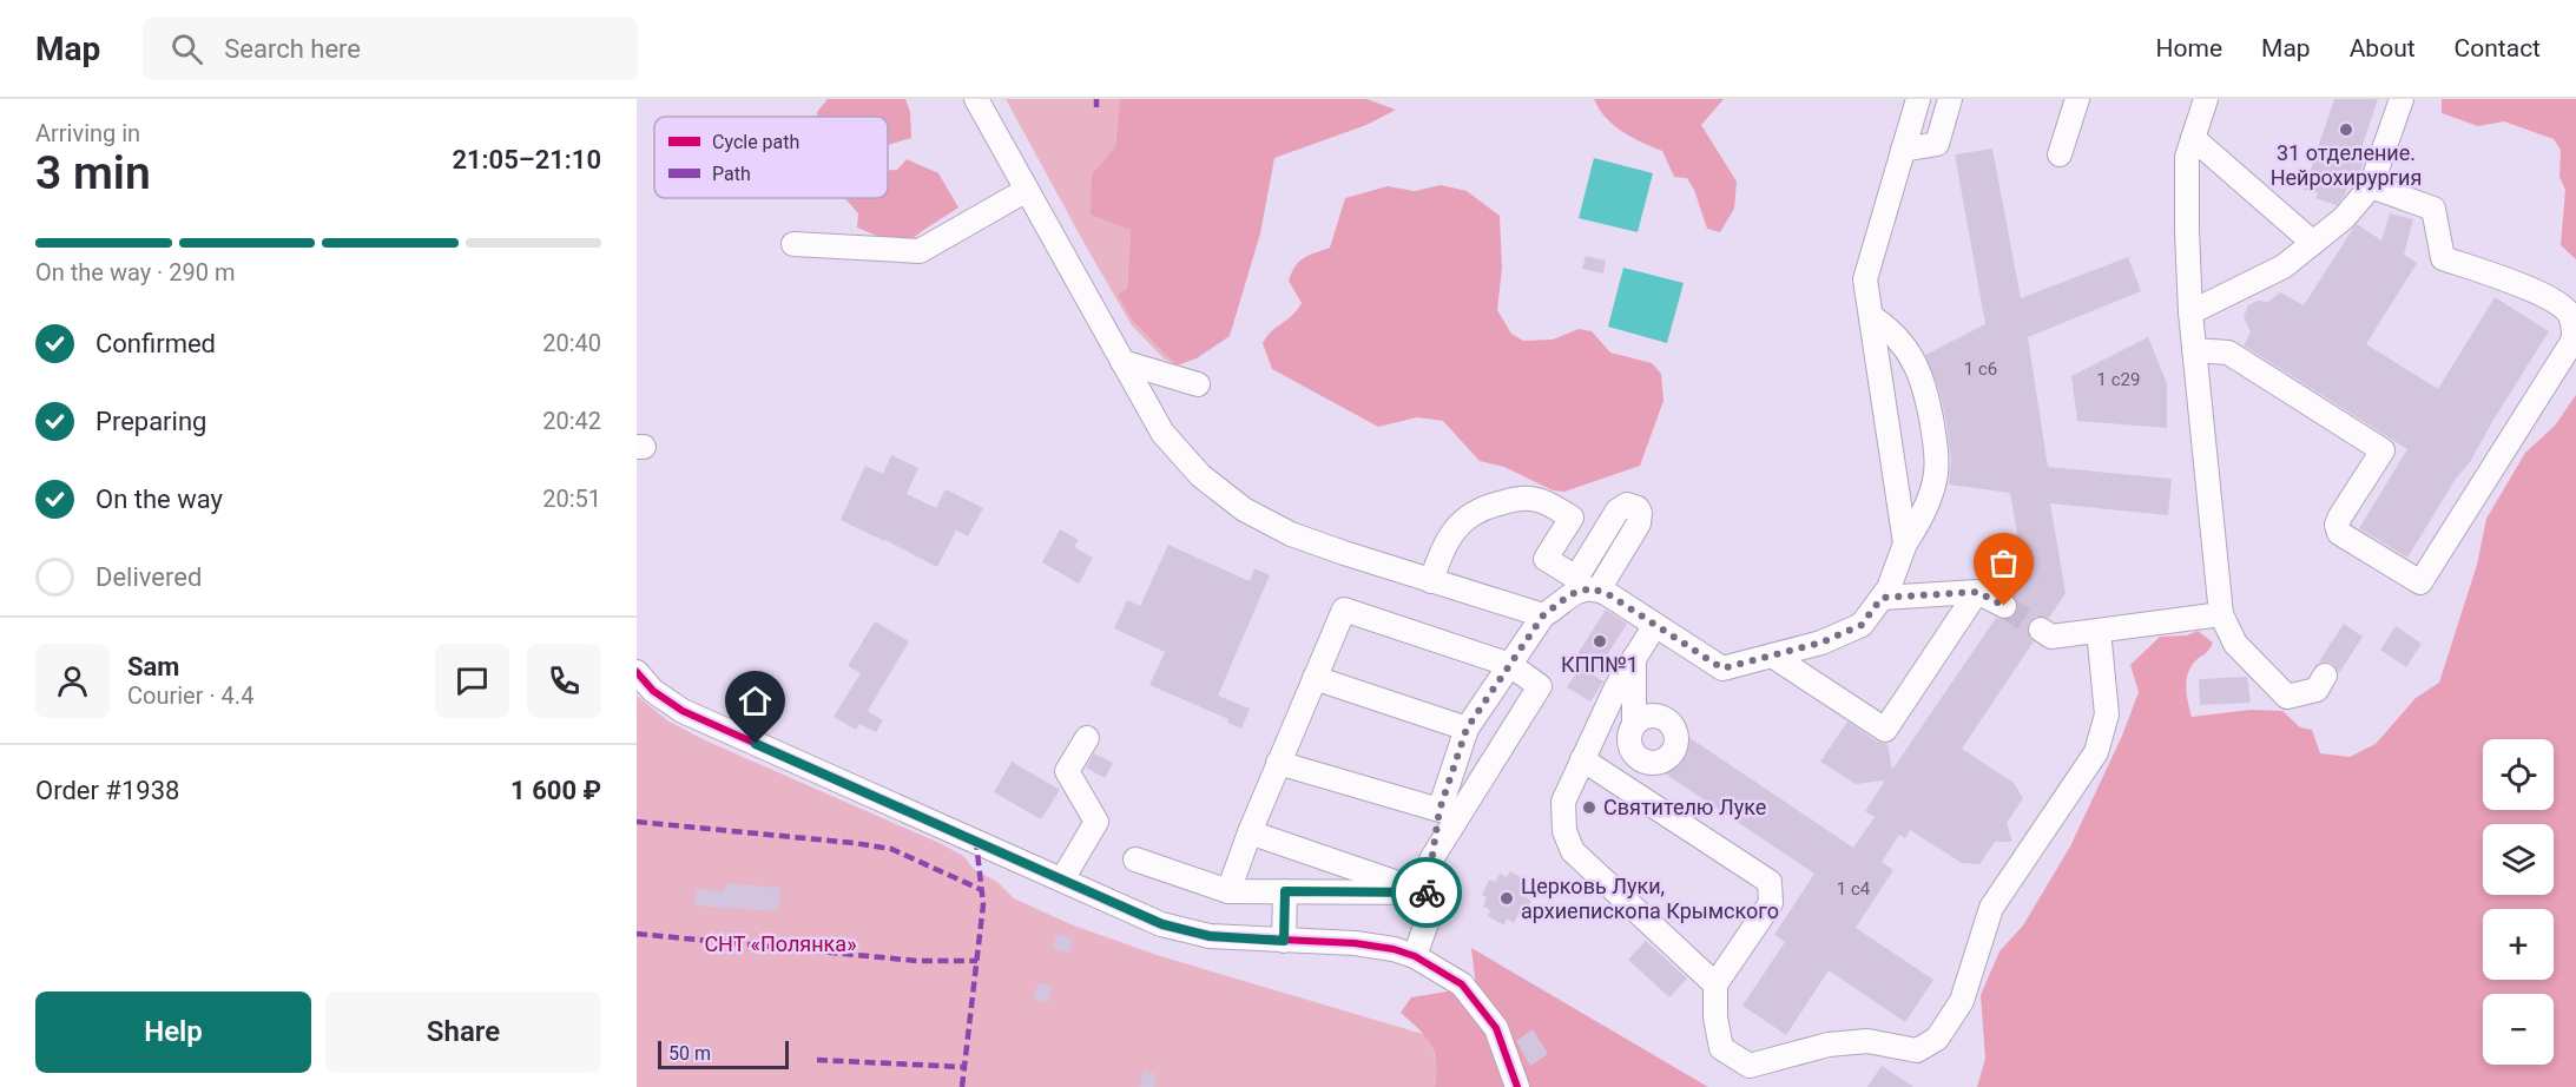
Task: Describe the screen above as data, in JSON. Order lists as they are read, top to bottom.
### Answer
{
  "parks": ["СНТ «Полянка»"],
  "places": [
    "31 отделение. Нейрохирургия",
    "КПП№1",
    "Святителю Луке",
    "Церковь Луки, архиепископа Крымского"
  ],
  "house_numbers": ["1 с6", "1 с29", "1 с4"],
  "legend": ["Cycle path", "Path"],
  "scale_bar": "50 m",
  "page": {
    "header": "Map",
    "search": "Search here",
    "nav": [
      "Home",
      "Map",
      "About",
      "Contact"
    ],
    "heading": ["3 min", "Arriving in", "21:05–21:10"],
    "panel": [
      "Sam",
      "Courier · 4.4",
      "Order #1938",
      "1 600 ₽"
    ],
    "bar": "On the way · 290 m",
    "list": [
      ["Confirmed", "20:40"],
      ["Preparing", "20:42"],
      ["On the way", "20:51"],
      "Delivered"
    ],
    "map_buttons": ["+", "−"],
    "buttons": ["Help", "Share"],
    "scale": "50 m"
  }
}
